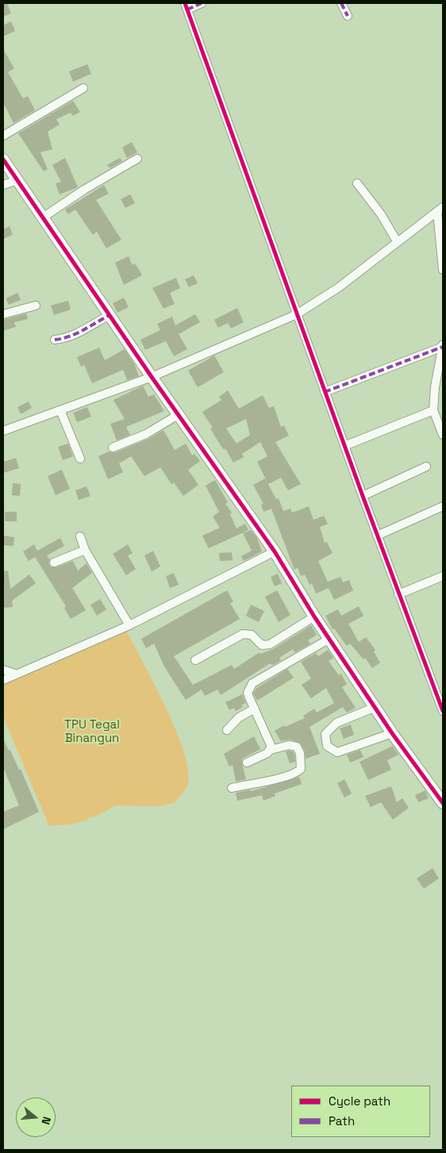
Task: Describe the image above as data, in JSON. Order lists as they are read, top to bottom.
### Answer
{
  "parks": ["TPU Tegal Binangun"],
  "legend": ["Cycle path", "Path"],
  "north": "right"
}
